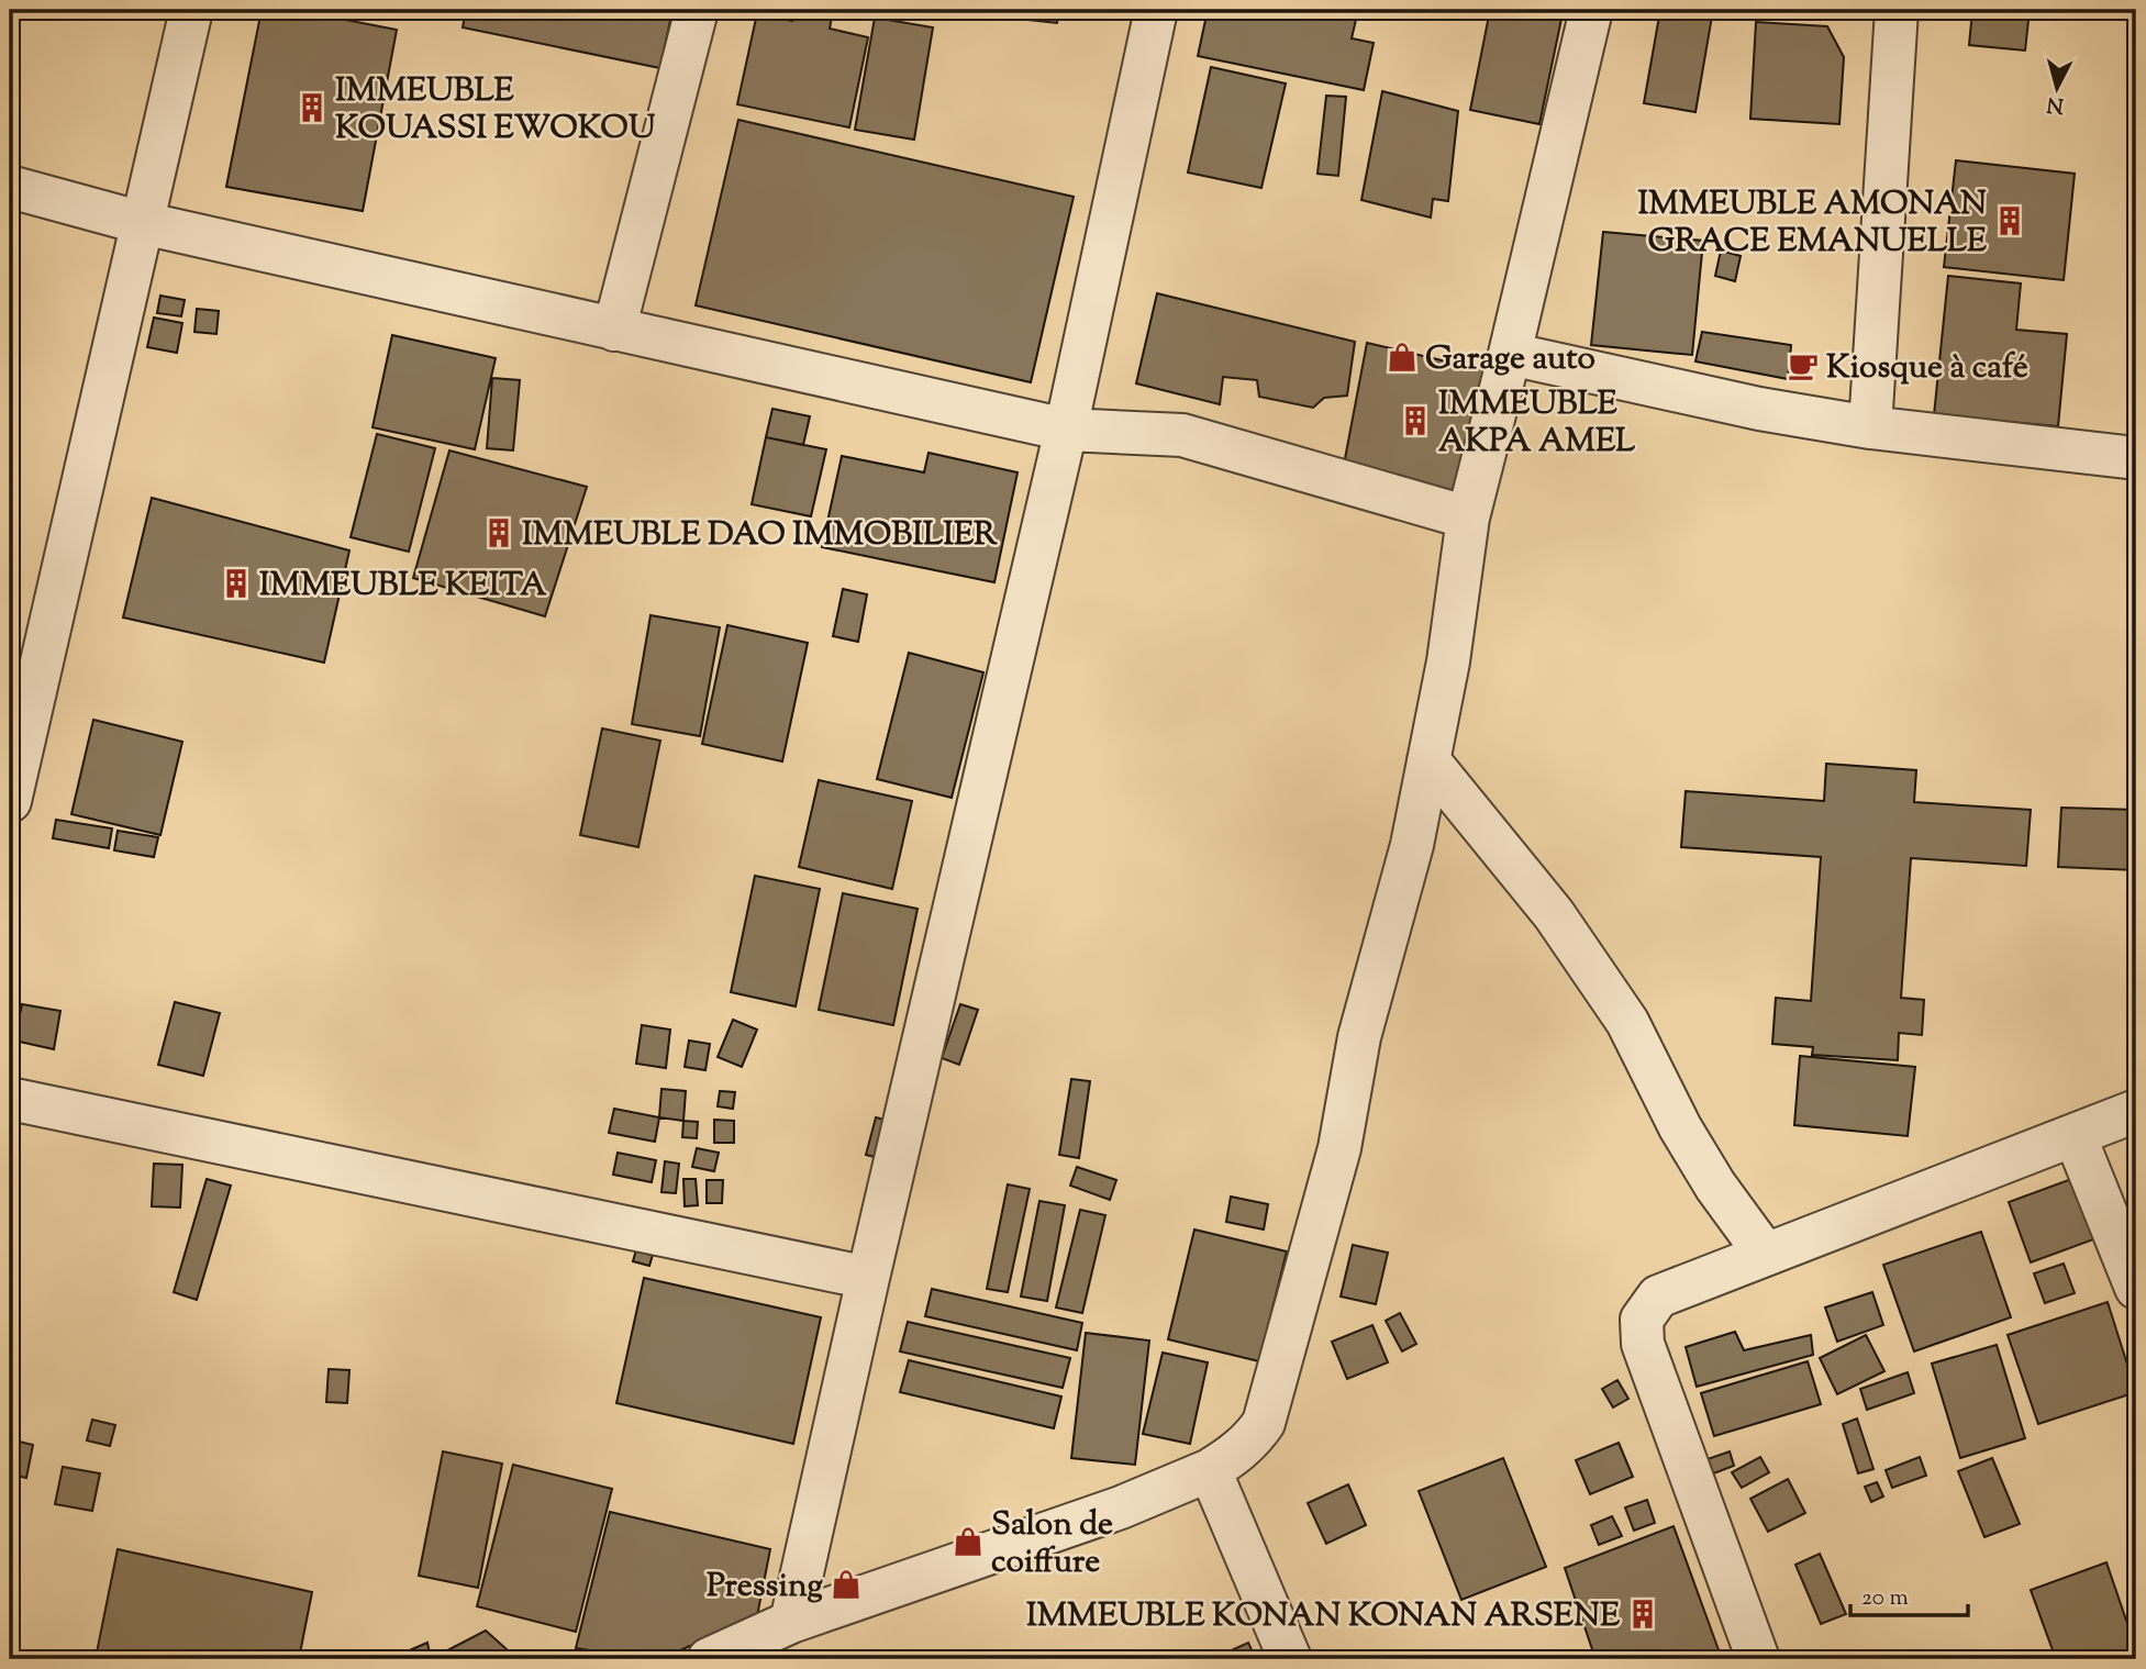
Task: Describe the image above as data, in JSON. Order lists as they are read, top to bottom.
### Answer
{
  "places": {
    "building": [
      "IMMEUBLE KOUASSI EWOKOU",
      "IMMEUBLE AMONAN GRACE EMANUELLE",
      "IMMEUBLE AKPA AMEL",
      "IMMEUBLE DAO IMMOBILIER",
      "IMMEUBLE KEITA",
      "IMMEUBLE KONAN KONAN ARSENE"
    ],
    "shop": ["Garage auto", "Salon de coiffure", "Pressing"],
    "cafe": ["Kiosque à café"]
  },
  "scale_bar": "20 m",
  "north": "bottom"
}
